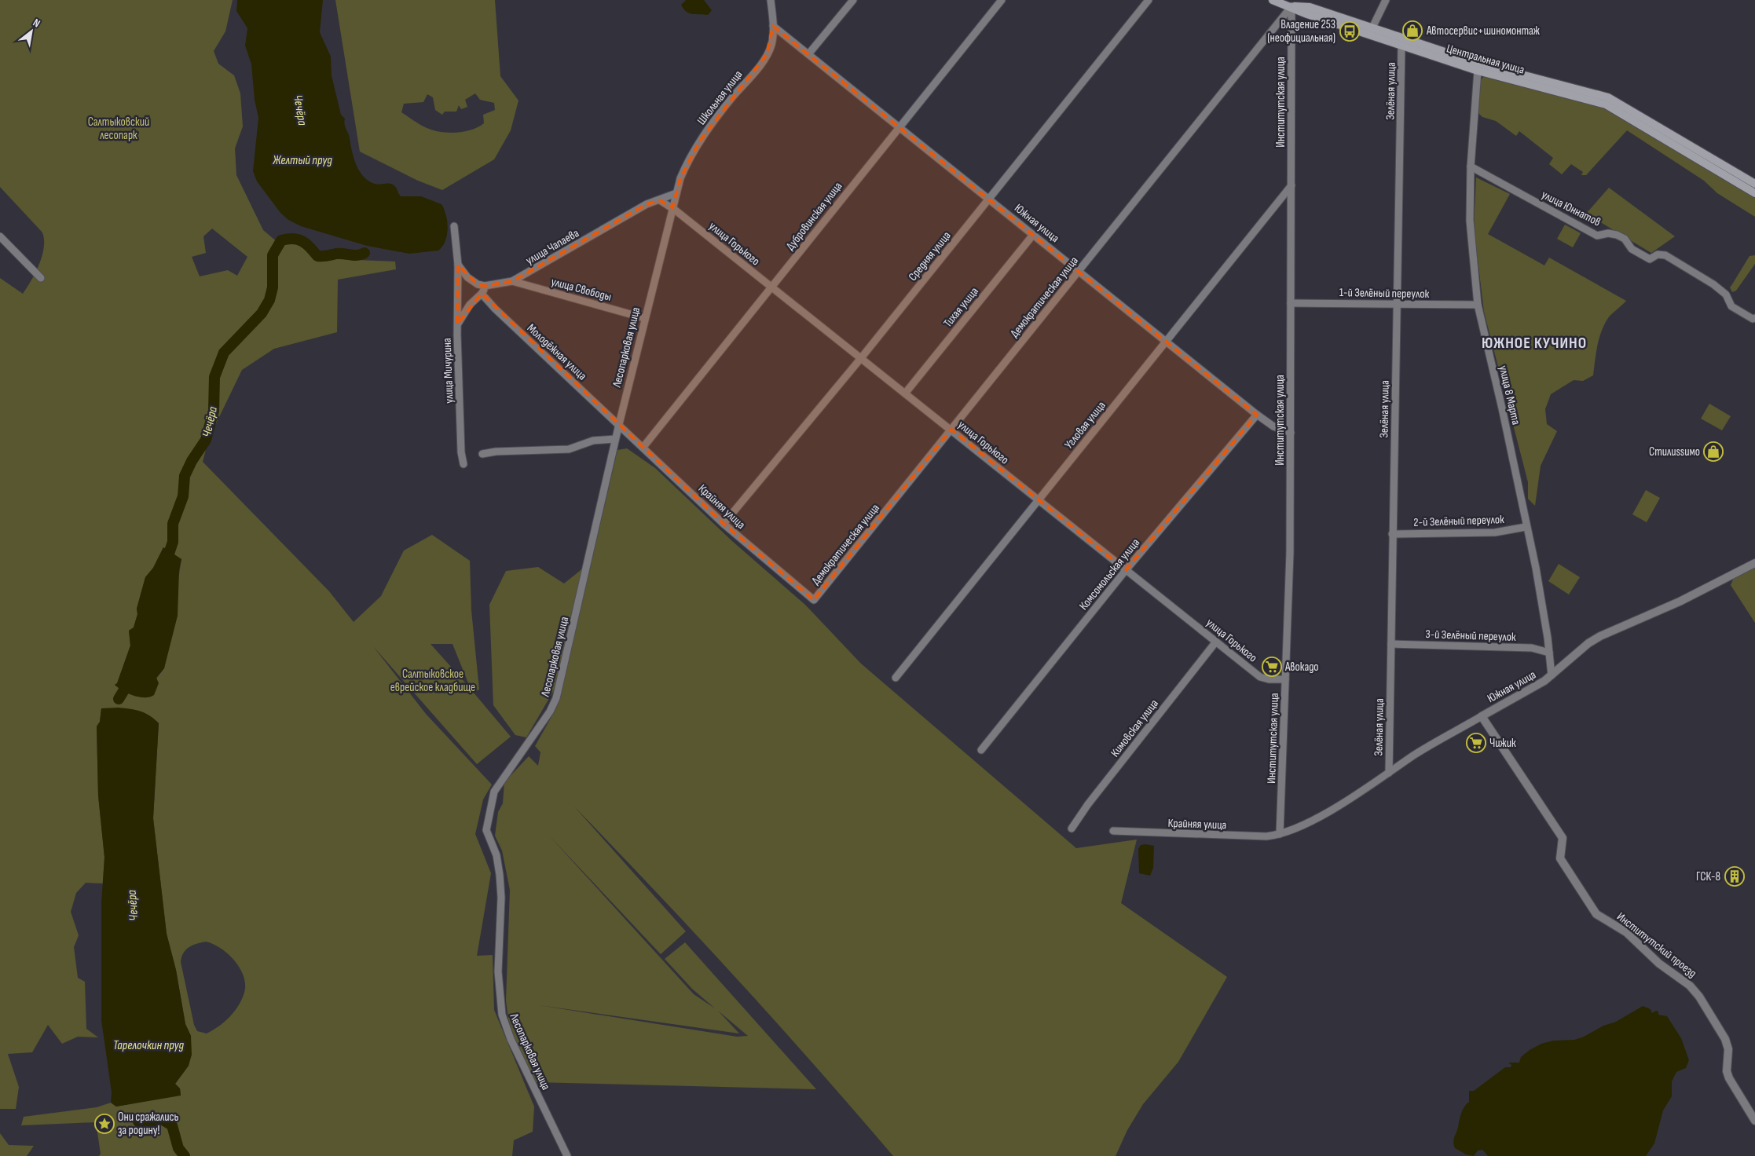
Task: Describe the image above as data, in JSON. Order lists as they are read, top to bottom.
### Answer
{
  "streets": {
    "main road": ["Центральная улица"],
    "street": [
      "Зелёная улица",
      "Школьная улица",
      "Институтская улица",
      "улица Юннатов",
      "Дубровинская улица",
      "Южная улица",
      "улица Горького",
      "улица Чапаева",
      "Средняя улица",
      "улица Свободы",
      "1-й Зелёный переулок",
      "Демократическая улица",
      "Тихая улица",
      "Лесопарковая улица",
      "Молодёжная улица",
      "улица Мичурина",
      "улица 8 Марта",
      "Угловая улица",
      "Крайняя улица",
      "2-й Зелёный переулок",
      "Комсомольская улица",
      "3-й Зелёный переулок",
      "Кимовская улица",
      "Институтский проезд"
    ]
  },
  "crossings": [
    ["Центральная улица", "Зелёная улица"],
    ["Центральная улица", "Институтская улица"],
    ["Центральная улица", "Демократическая улица"],
    ["Центральная улица", "улица 8 Марта"],
    ["Зелёная улица", "Южная улица"],
    ["Зелёная улица", "1-й Зелёный переулок"],
    ["Зелёная улица", "2-й Зелёный переулок"],
    ["Зелёная улица", "3-й Зелёный переулок"],
    ["Школьная улица", "Южная улица"],
    ["Школьная улица", "улица Горького"],
    ["Школьная улица", "улица Чапаева"],
    ["Школьная улица", "Лесопарковая улица"],
    ["Институтская улица", "Южная улица"],
    ["Институтская улица", "улица Горького"],
    ["Институтская улица", "1-й Зелёный переулок"],
    ["Институтская улица", "Демократическая улица"],
    ["Институтская улица", "Угловая улица"],
    ["Институтская улица", "Крайняя улица"],
    ["улица Юннатов", "улица 8 Марта"],
    ["Дубровинская улица", "Южная улица"],
    ["Дубровинская улица", "улица Горького"],
    ["Дубровинская улица", "Крайняя улица"],
    ["Южная улица", "Средняя улица"],
    ["Южная улица", "Демократическая улица"],
    ["Южная улица", "Тихая улица"],
    ["Южная улица", "улица 8 Марта"],
    ["Южная улица", "Угловая улица"],
    ["Южная улица", "Крайняя улица"],
    ["Южная улица", "Комсомольская улица"],
    ["Южная улица", "Институтский проезд"],
    ["улица Горького", "Средняя улица"],
    ["улица Горького", "Демократическая улица"],
    ["улица Горького", "Тихая улица"],
    ["улица Горького", "Лесопарковая улица"],
    ["улица Горького", "Угловая улица"],
    ["улица Горького", "Комсомольская улица"],
    ["улица Горького", "Кимовская улица"],
    ["улица Чапаева", "улица Свободы"],
    ["улица Чапаева", "улица Мичурина"],
    ["Средняя улица", "Крайняя улица"],
    ["улица Свободы", "Лесопарковая улица"],
    ["1-й Зелёный переулок", "улица 8 Марта"],
    ["Демократическая улица", "Крайняя улица"],
    ["Лесопарковая улица", "Молодёжная улица"],
    ["Лесопарковая улица", "Крайняя улица"],
    ["Молодёжная улица", "улица Мичурина"],
    ["Молодёжная улица", "Крайняя улица"],
    ["улица 8 Марта", "2-й Зелёный переулок"],
    ["улица 8 Марта", "3-й Зелёный переулок"]
  ],
  "districts": ["ЮЖНОЕ КУЧИНО"],
  "water": ["Чечёра", "Желтый пруд", "Тарелочкин пруд"],
  "parks": ["Салтыковский лесопарк", "Салтыковское еврейское кладбище"],
  "places": {
    "shop": ["Автосервис+шиномонтаж", "Стилиssимо"],
    "bus stop": ["Владение 253 (неофициальная)"],
    "supermarket": ["Авокадо", "Чижик"],
    "building": ["ГСК-8"],
    "place": ["Они сражались за родину!"]
  },
  "north": "top right"
}
